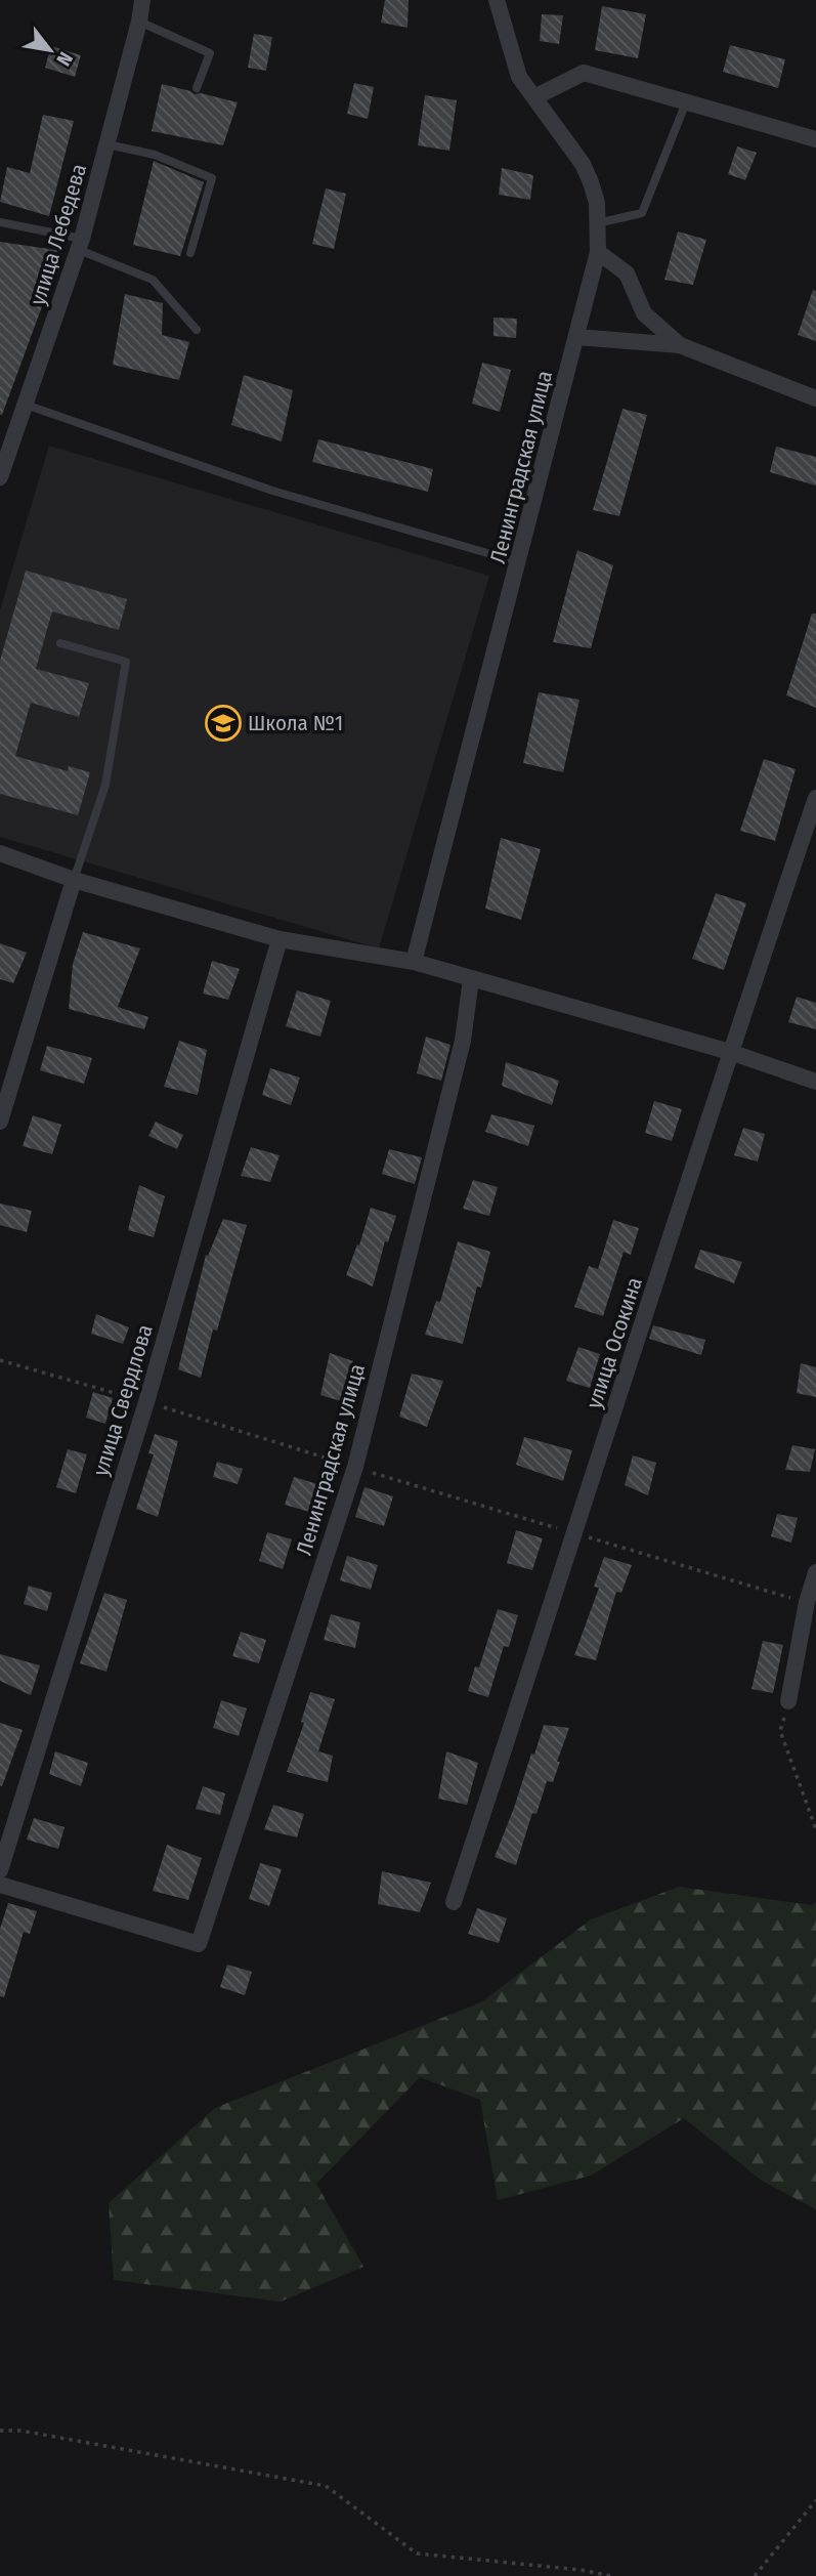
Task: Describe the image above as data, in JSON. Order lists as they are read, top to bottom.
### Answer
{
  "streets": {
    "street": [
      "улица Лебедева",
      "Ленинградская улица",
      "улица Осокина",
      "улица Свердлова"
    ]
  },
  "places": {
    "school or university": ["Школа №1"]
  },
  "north": "bottom right"
}
